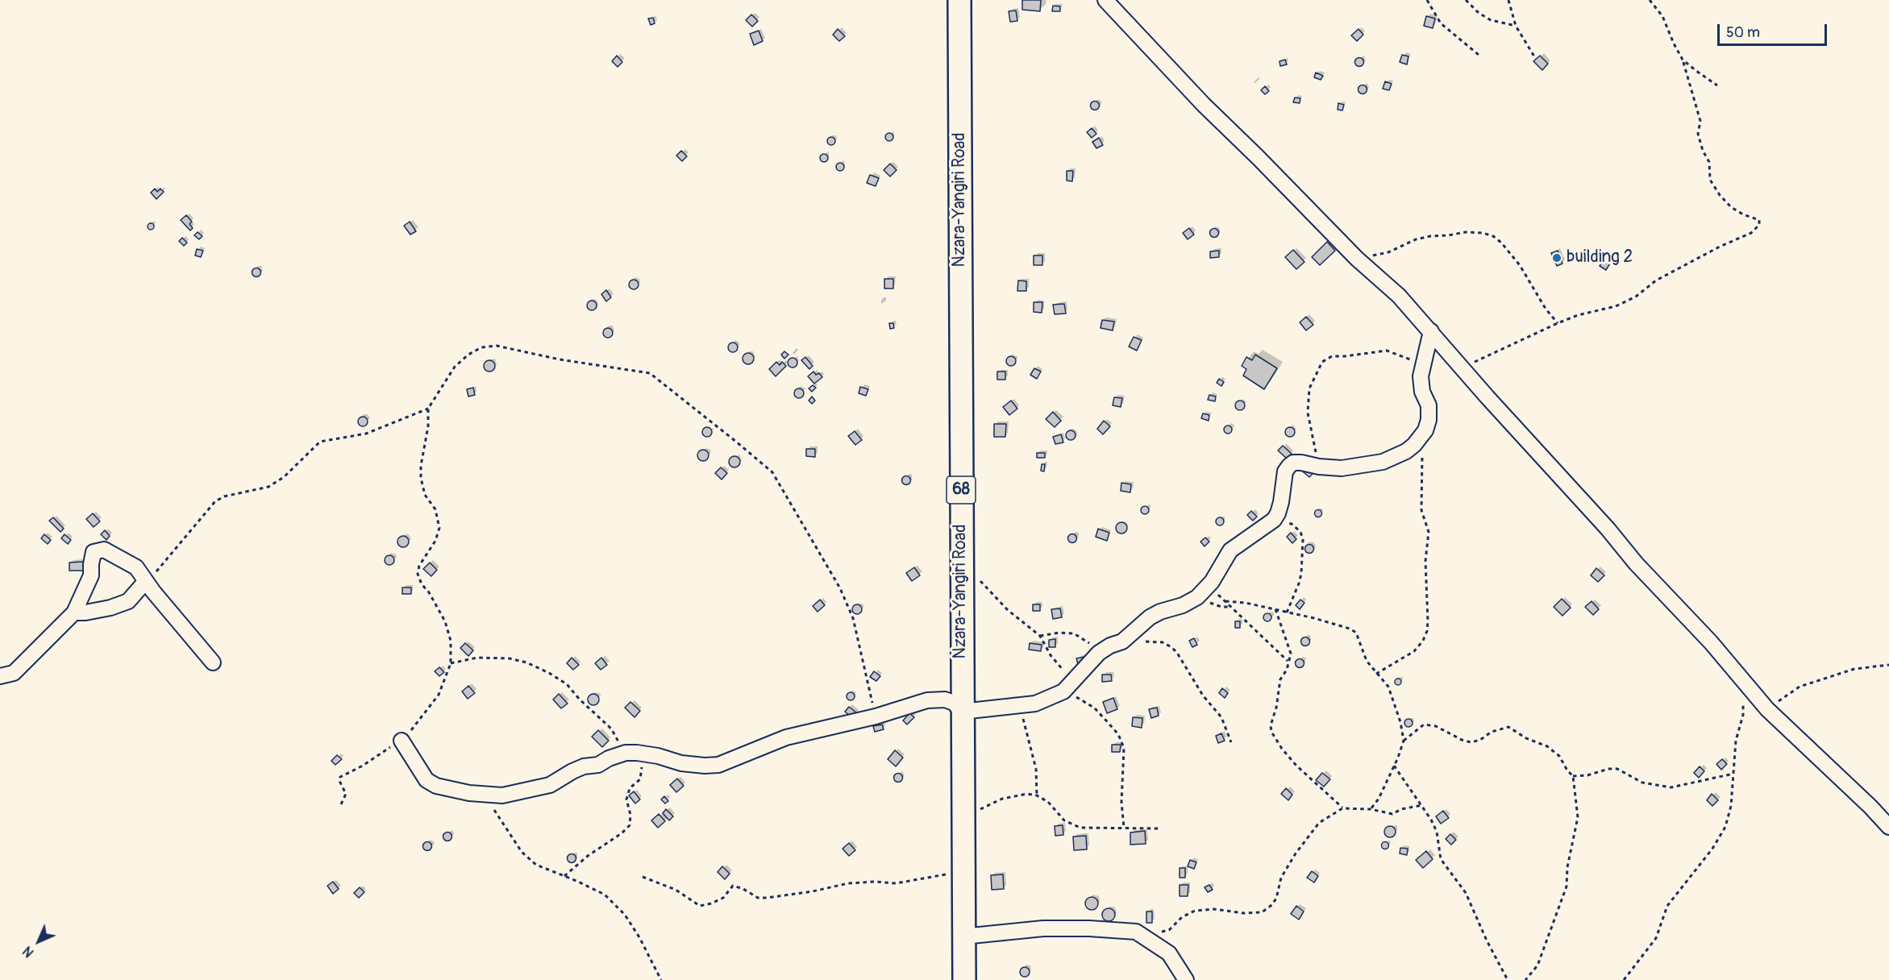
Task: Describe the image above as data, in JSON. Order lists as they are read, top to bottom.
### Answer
{
  "streets": {
    "main road": ["Nzara-Yangiri Road", "68"]
  },
  "places": ["building 2"],
  "scale_bar": "50 m",
  "north": "bottom left"
}
